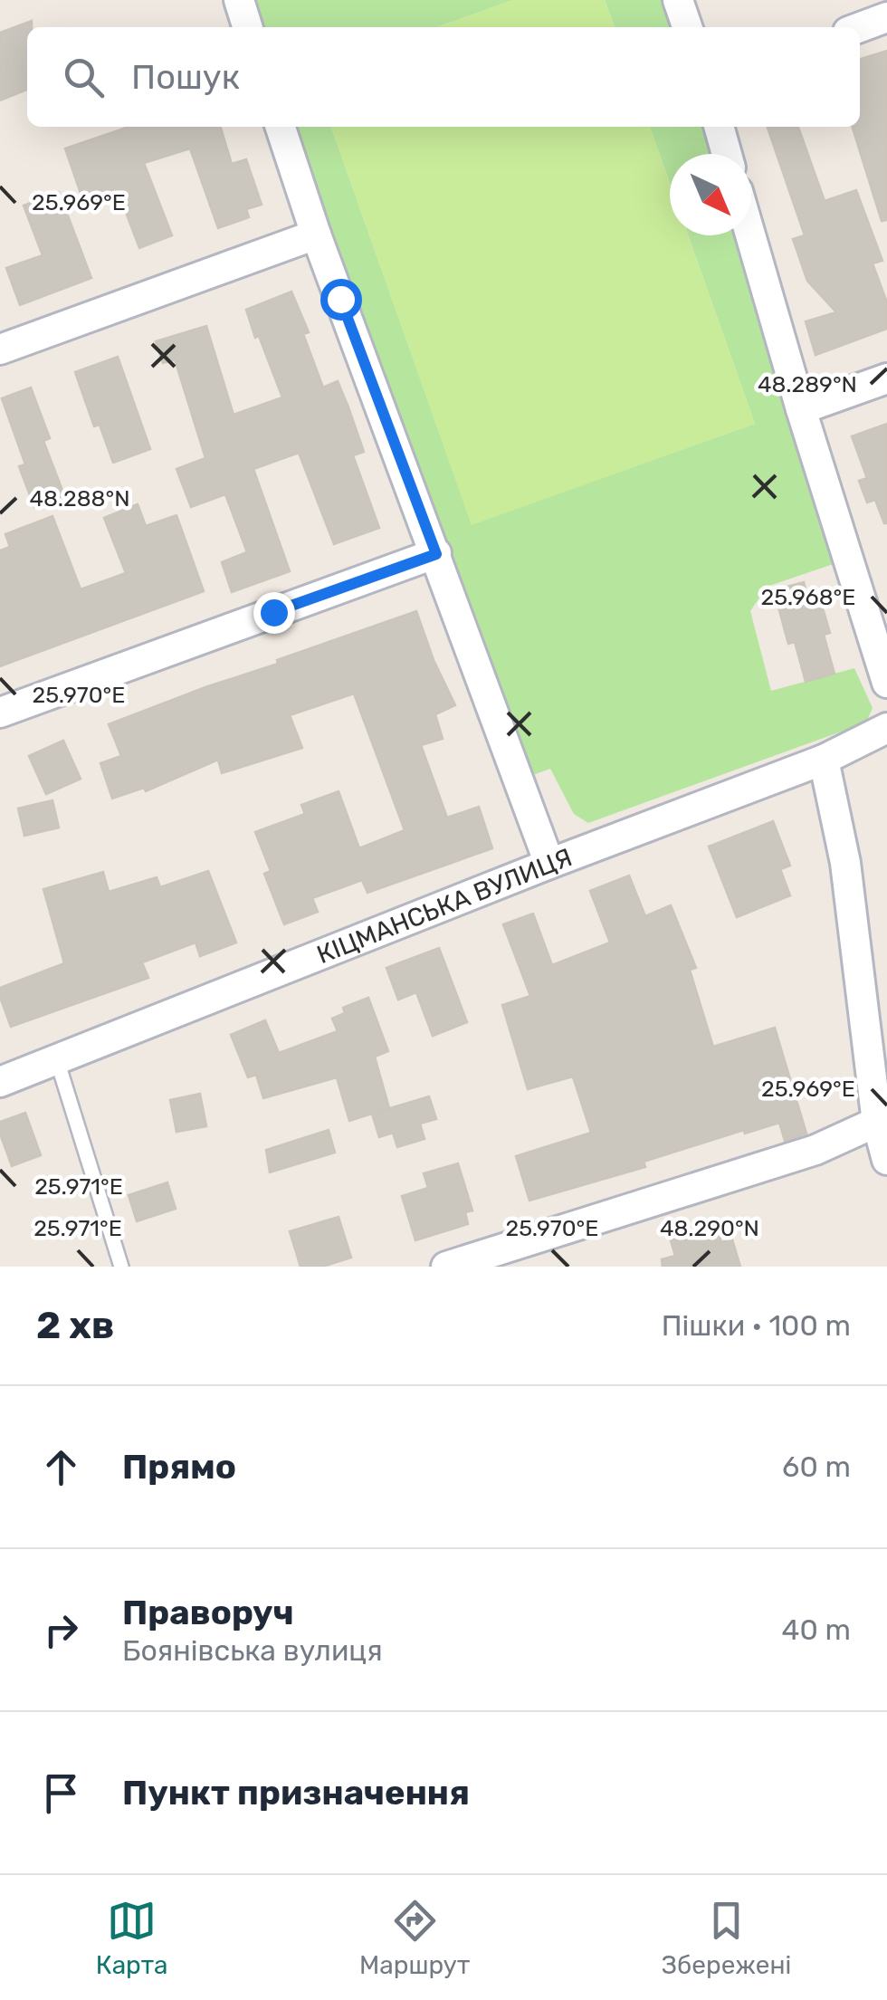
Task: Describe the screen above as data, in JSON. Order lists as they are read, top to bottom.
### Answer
{
  "streets": {
    "street": ["КІЦМАНСЬКА ВУЛИЦЯ"]
  },
  "north": "bottom right",
  "page": {
    "search": "Пошук",
    "heading": ["2 хв", "Пішки · 100 m"],
    "list": [
      ["Прямо", "60 m"],
      ["Праворуч", "Боянівська вулиця", "40 m"],
      "Пункт призначення"
    ],
    "nav": ["Карта", "Маршрут", "Збережені"]
  },
  "coordinates": [
    "25.969°E",
    "48.289°N",
    "48.288°N",
    "25.968°E",
    "25.970°E",
    "25.971°E",
    "48.290°N"
  ]
}
